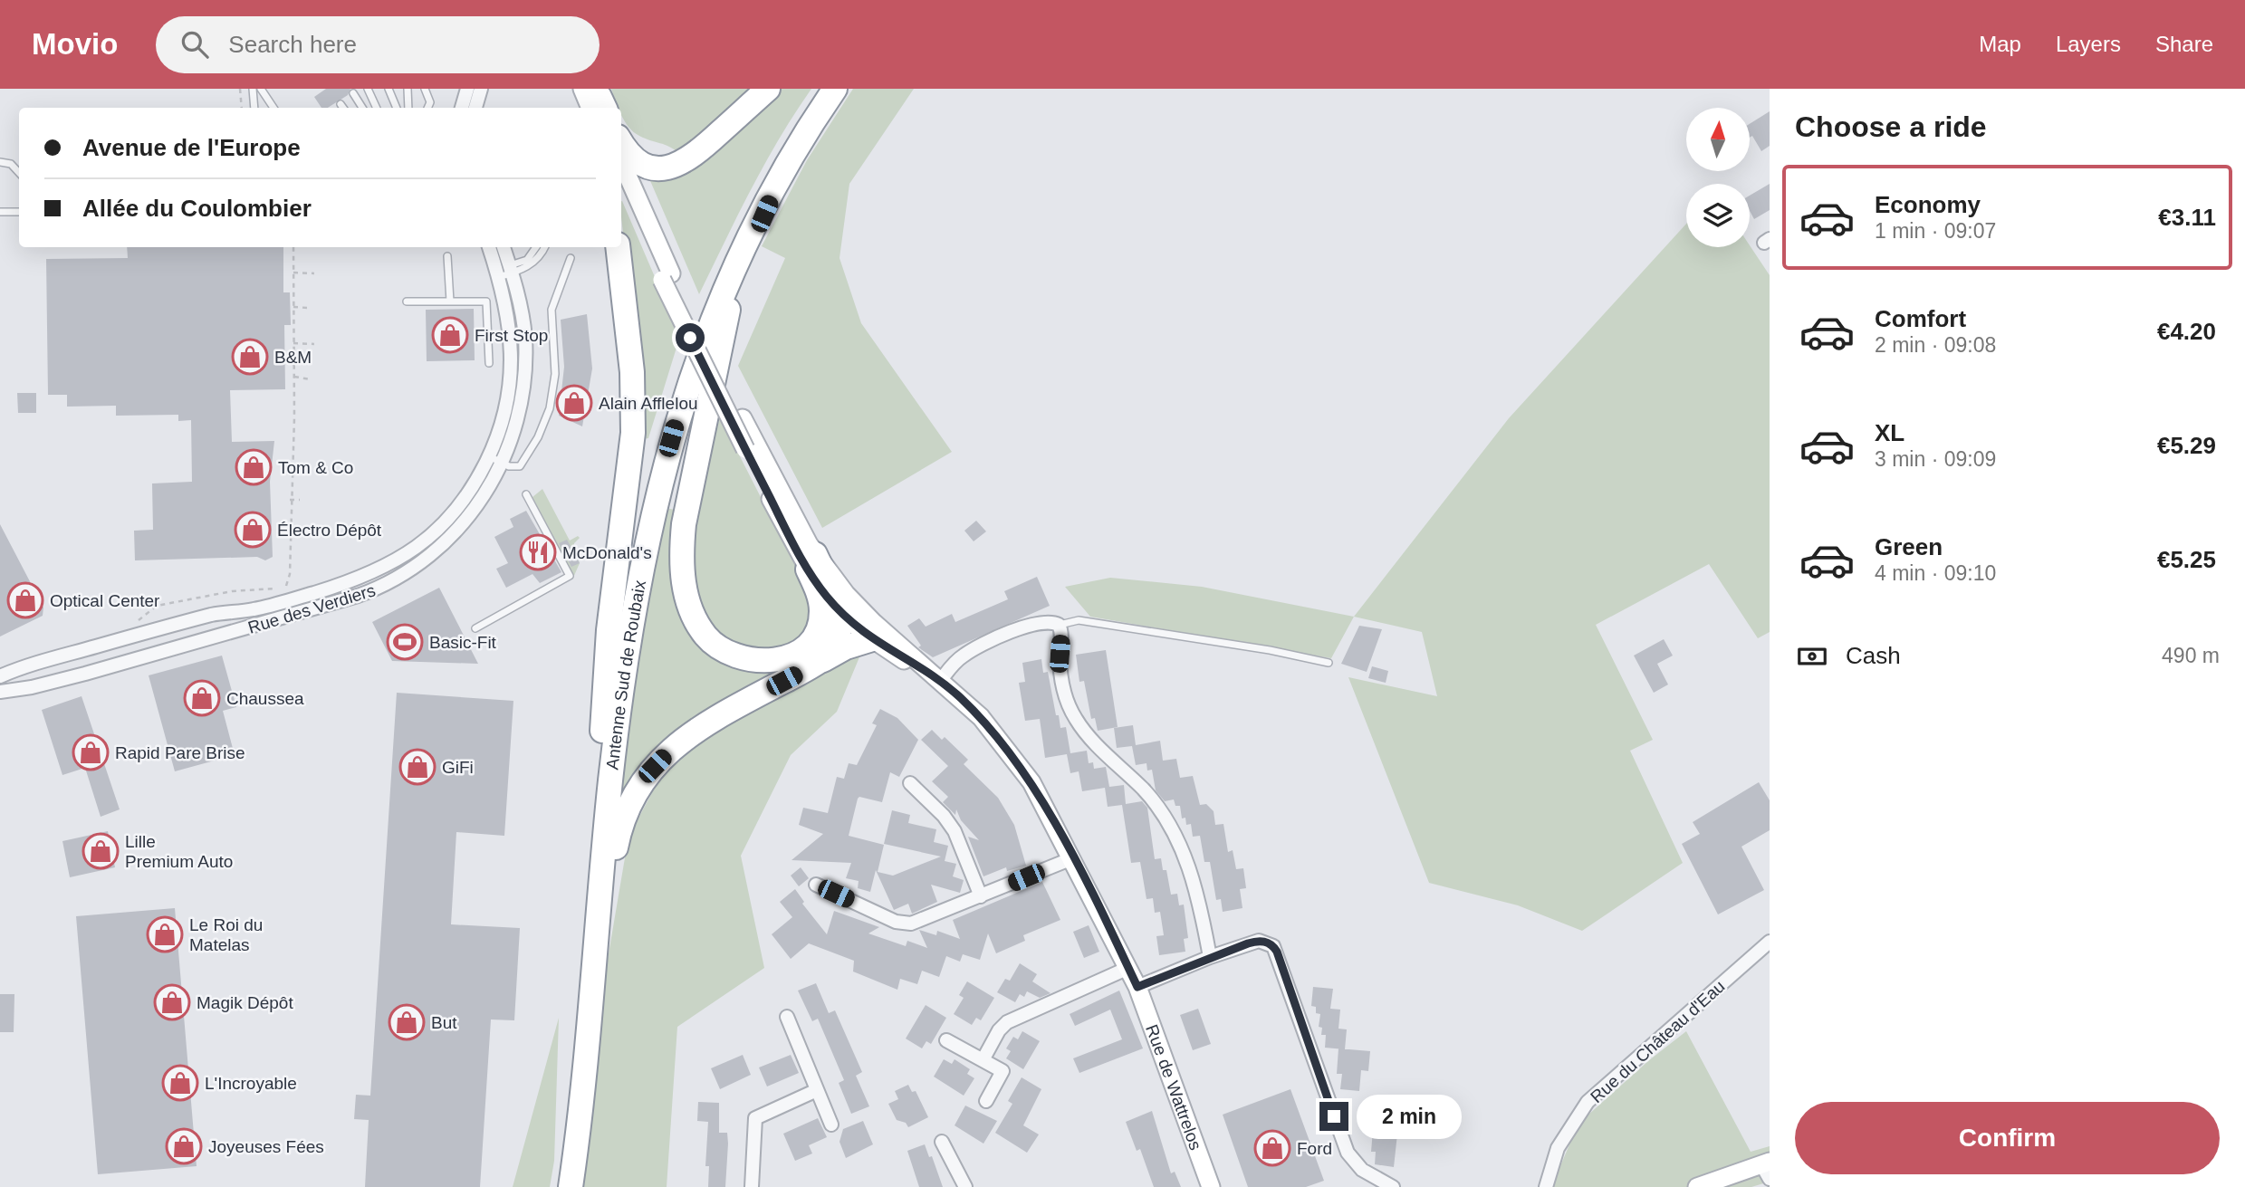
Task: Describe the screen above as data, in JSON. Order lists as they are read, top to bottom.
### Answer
{
  "streets": {
    "highway": ["Antenne Sud de Roubaix"],
    "street": ["Rue des Verdiers", "Rue du Château d'Eau", "Rue de Wattrelos"]
  },
  "places": {
    "shop": [
      "First Stop",
      "B&M",
      "Alain Afflelou",
      "Tom & Co",
      "Électro Dépôt",
      "Optical Center",
      "Chaussea",
      "Rapid Pare Brise",
      "GiFi",
      "Lille Premium Auto",
      "Le Roi du Matelas",
      "Magik Dépôt",
      "But",
      "L'Incroyable",
      "Joyeuses Fées",
      "Ford"
    ],
    "restaurant": ["McDonald's"],
    "sports": ["Basic-Fit"]
  },
  "north": "top",
  "page": {
    "header": "Movio",
    "search": "Search here",
    "nav": ["Map", "Layers", "Share"],
    "heading": "Choose a ride",
    "banner": ["Avenue de l'Europe", "Allée du Coulombier"],
    "list": [
      {
        "name": "Economy",
        "note": "1 min · 09:07",
        "value": "€3.11"
      },
      {
        "name": "Comfort",
        "note": "2 min · 09:08",
        "value": "€4.20"
      },
      {
        "name": "XL",
        "note": "3 min · 09:09",
        "value": "€5.29"
      },
      {
        "name": "Green",
        "note": "4 min · 09:10",
        "value": "€5.25"
      }
    ],
    "pay": ["Cash", "490 m"],
    "buttons": "Confirm",
    "bubble": "2 min"
  }
}
